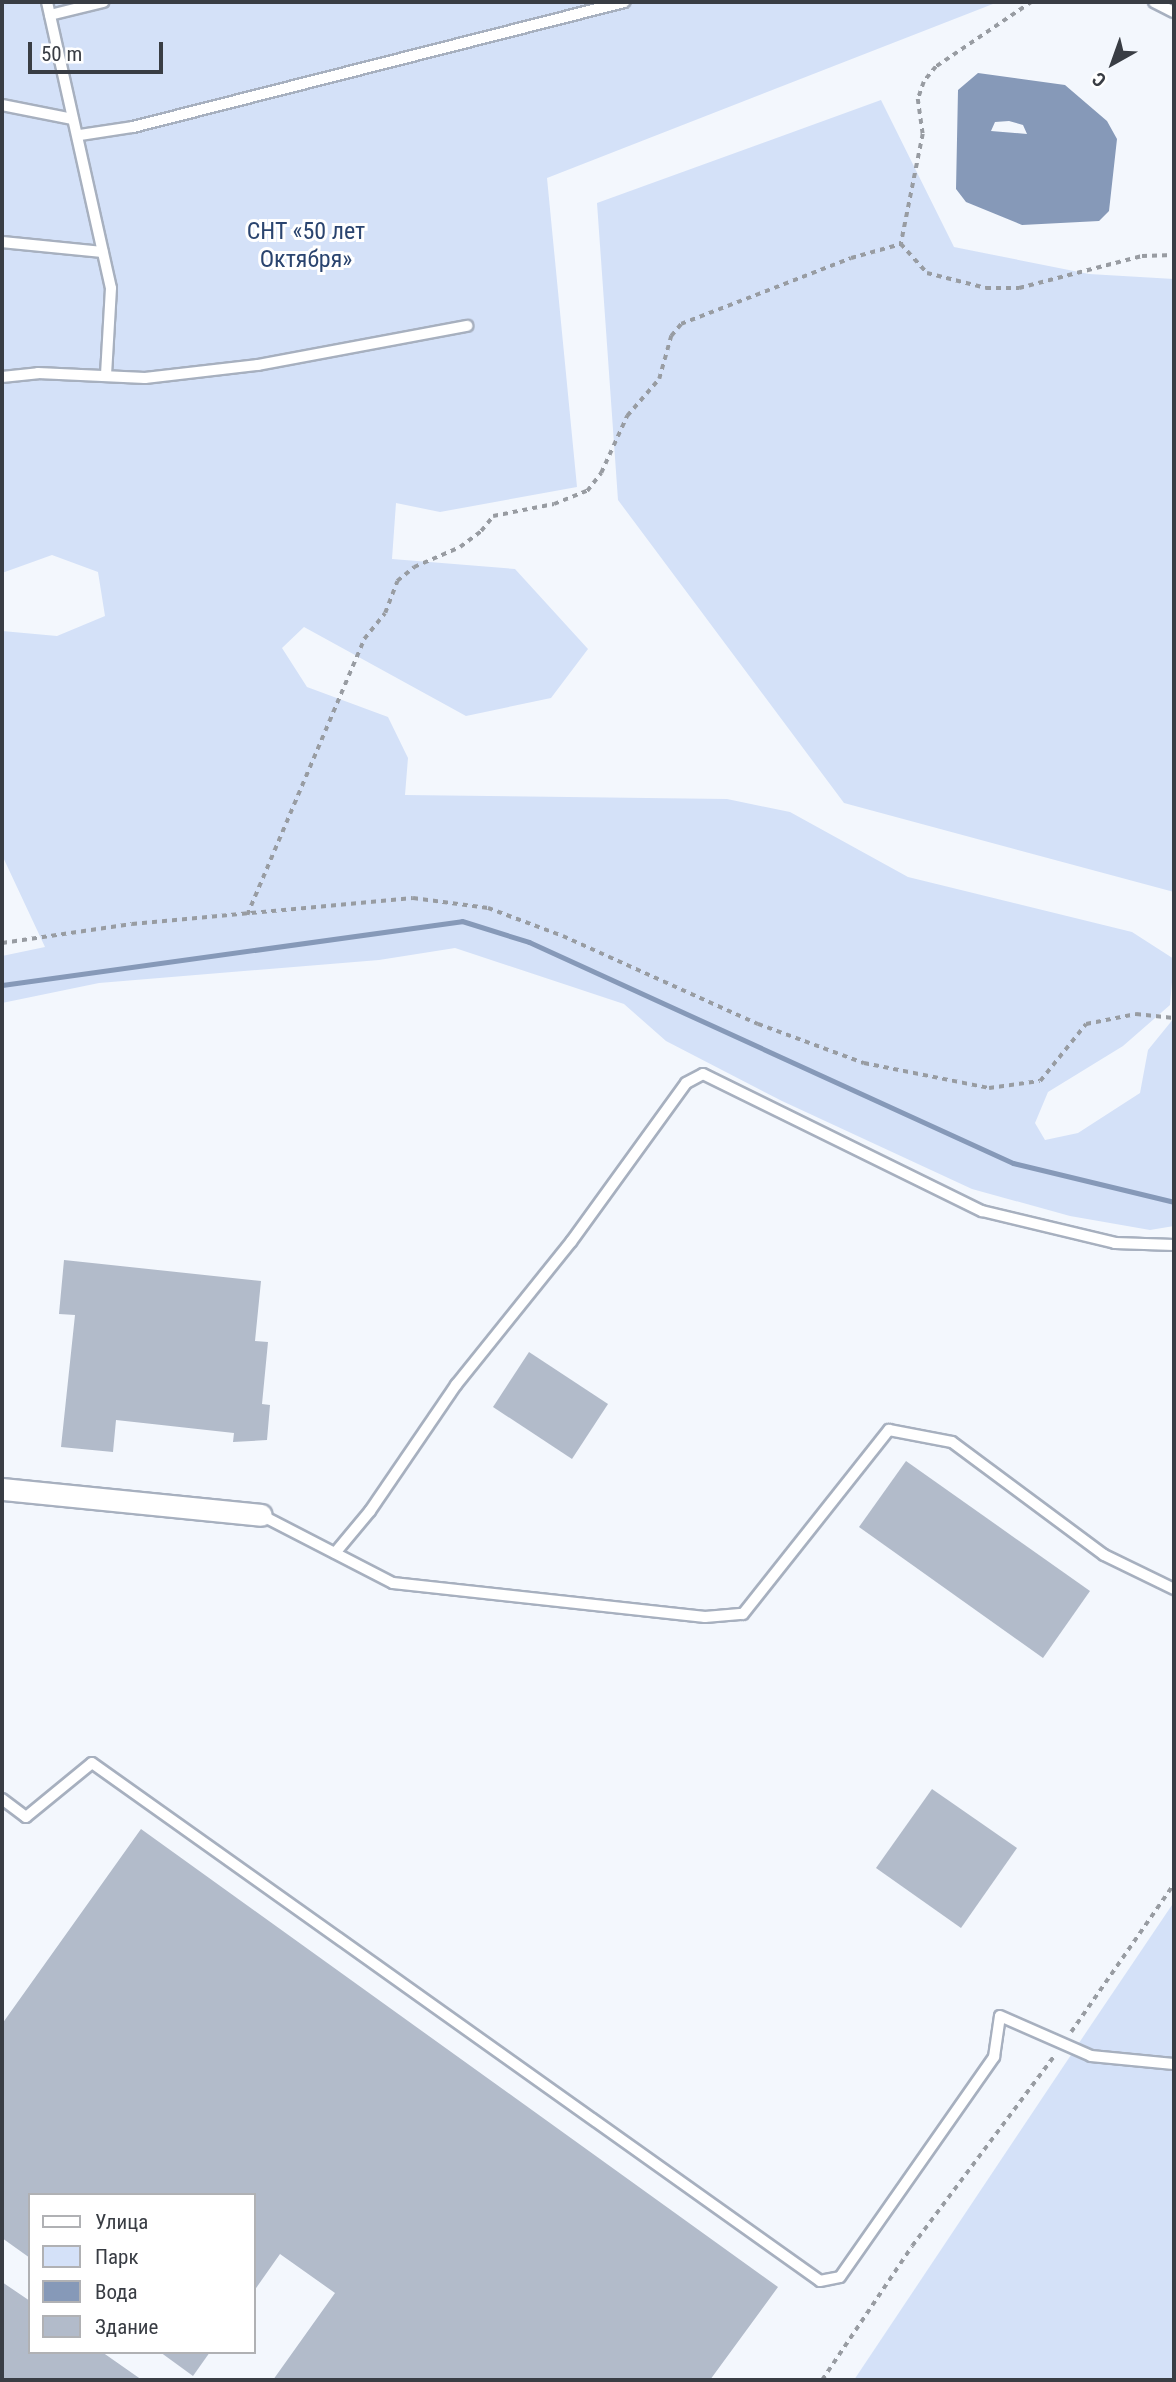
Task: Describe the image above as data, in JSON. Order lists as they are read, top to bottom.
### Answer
{
  "parks": ["СНТ «50 лет Октября»"],
  "legend": [
    "Улица",
    "Парк",
    "Вода",
    "Здание"
  ],
  "scale_bar": "50 m",
  "north": "bottom left"
}
